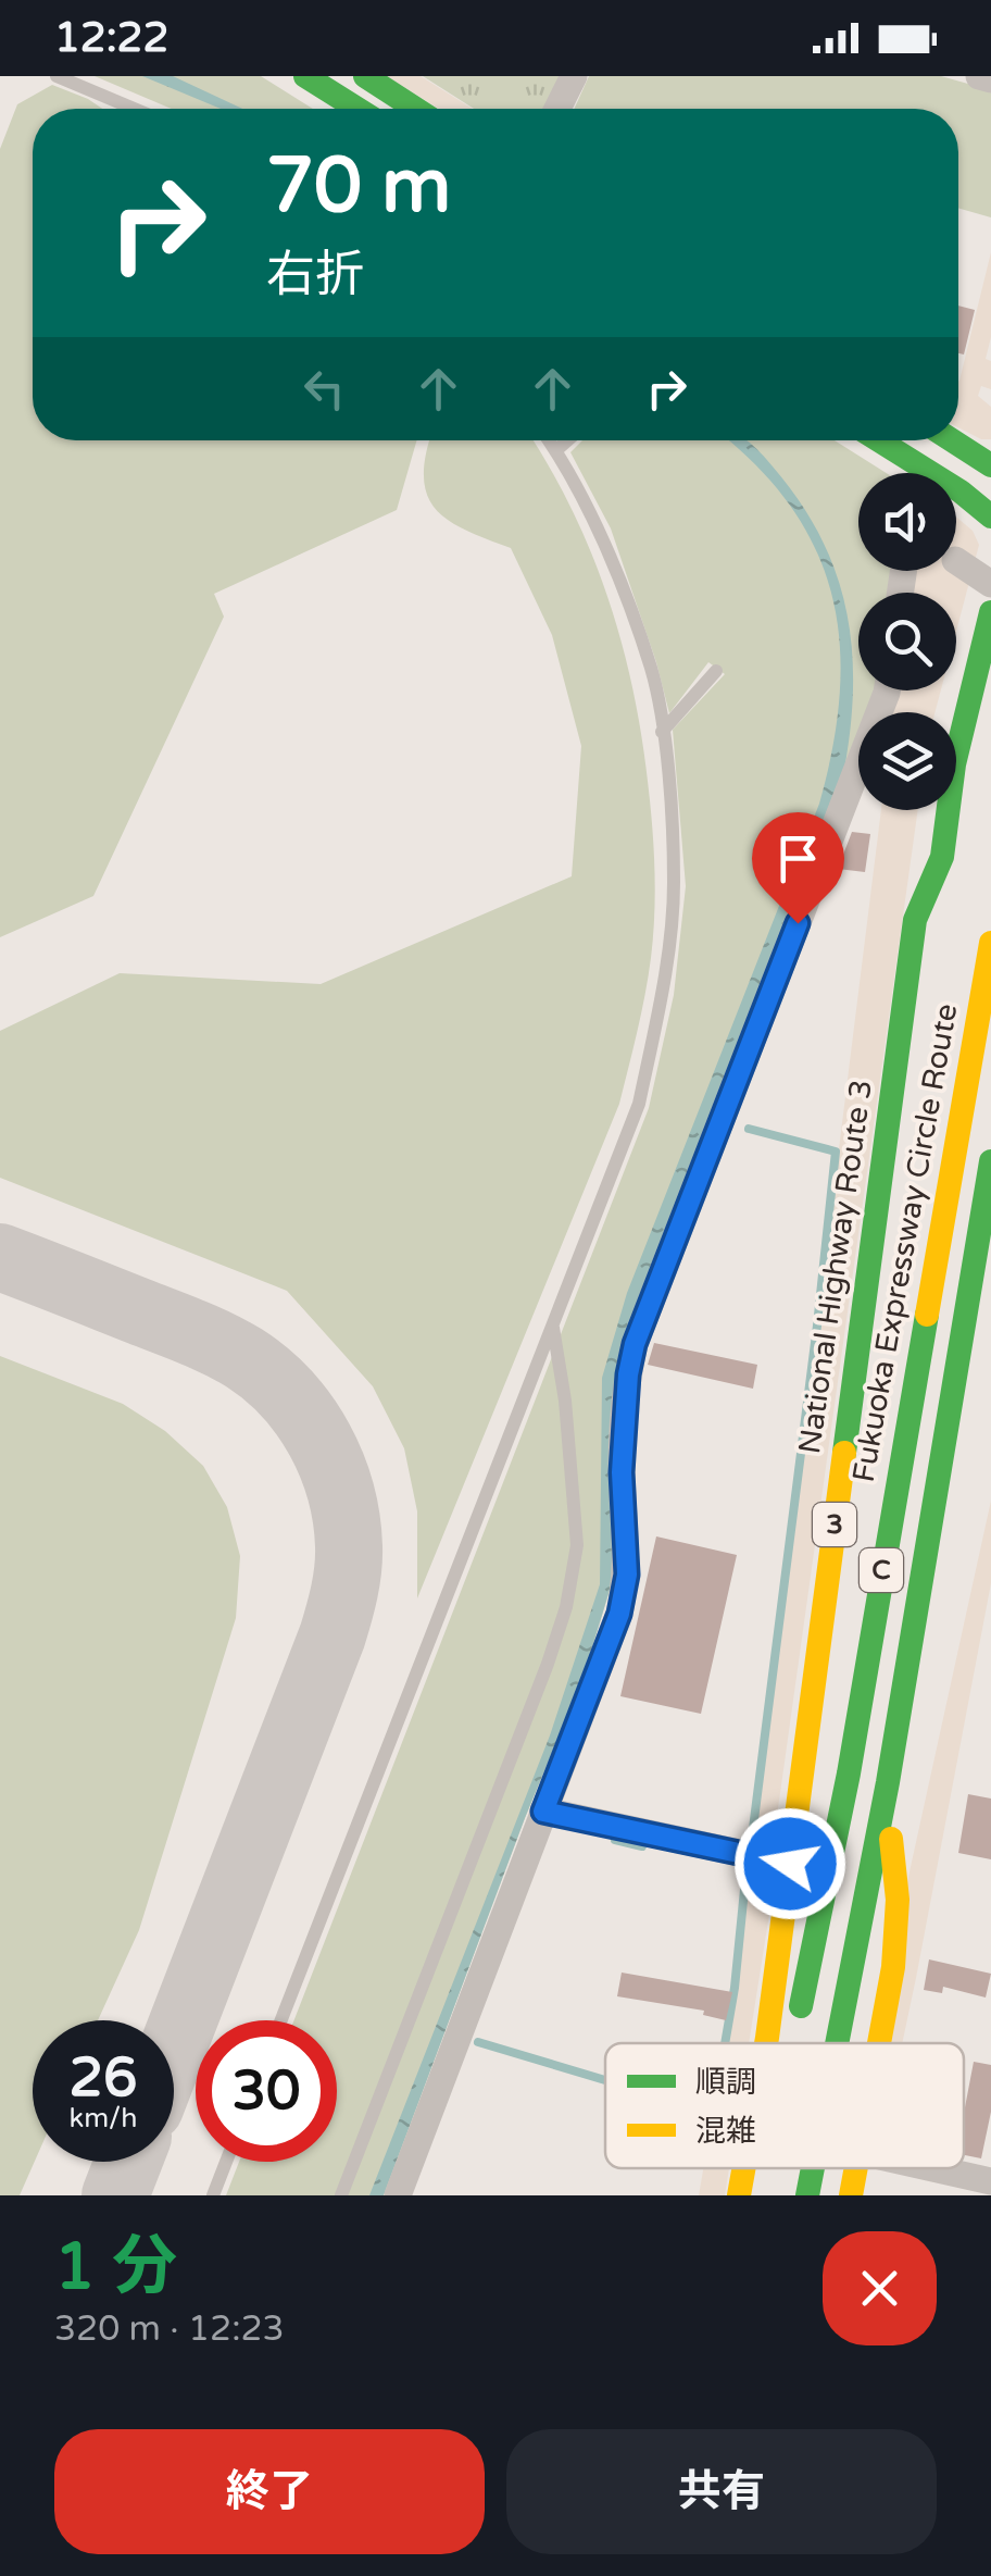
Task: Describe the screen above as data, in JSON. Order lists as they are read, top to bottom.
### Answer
{
  "streets": {
    "main road": [
      "Fukuoka Expressway Circle Route",
      "National Highway Route 3",
      "3",
      "C"
    ]
  },
  "crossings": [
    ["National Highway Route 3", "3"]
  ],
  "legend": ["順調", "混雑"],
  "page": {
    "status": "12:22",
    "turn": ["70 m", "右折"],
    "speed": "26 km/h",
    "limit": "30",
    "heading": ["1 分", "320 m · 12:23"],
    "buttons": ["終了", "共有"]
  }
}
